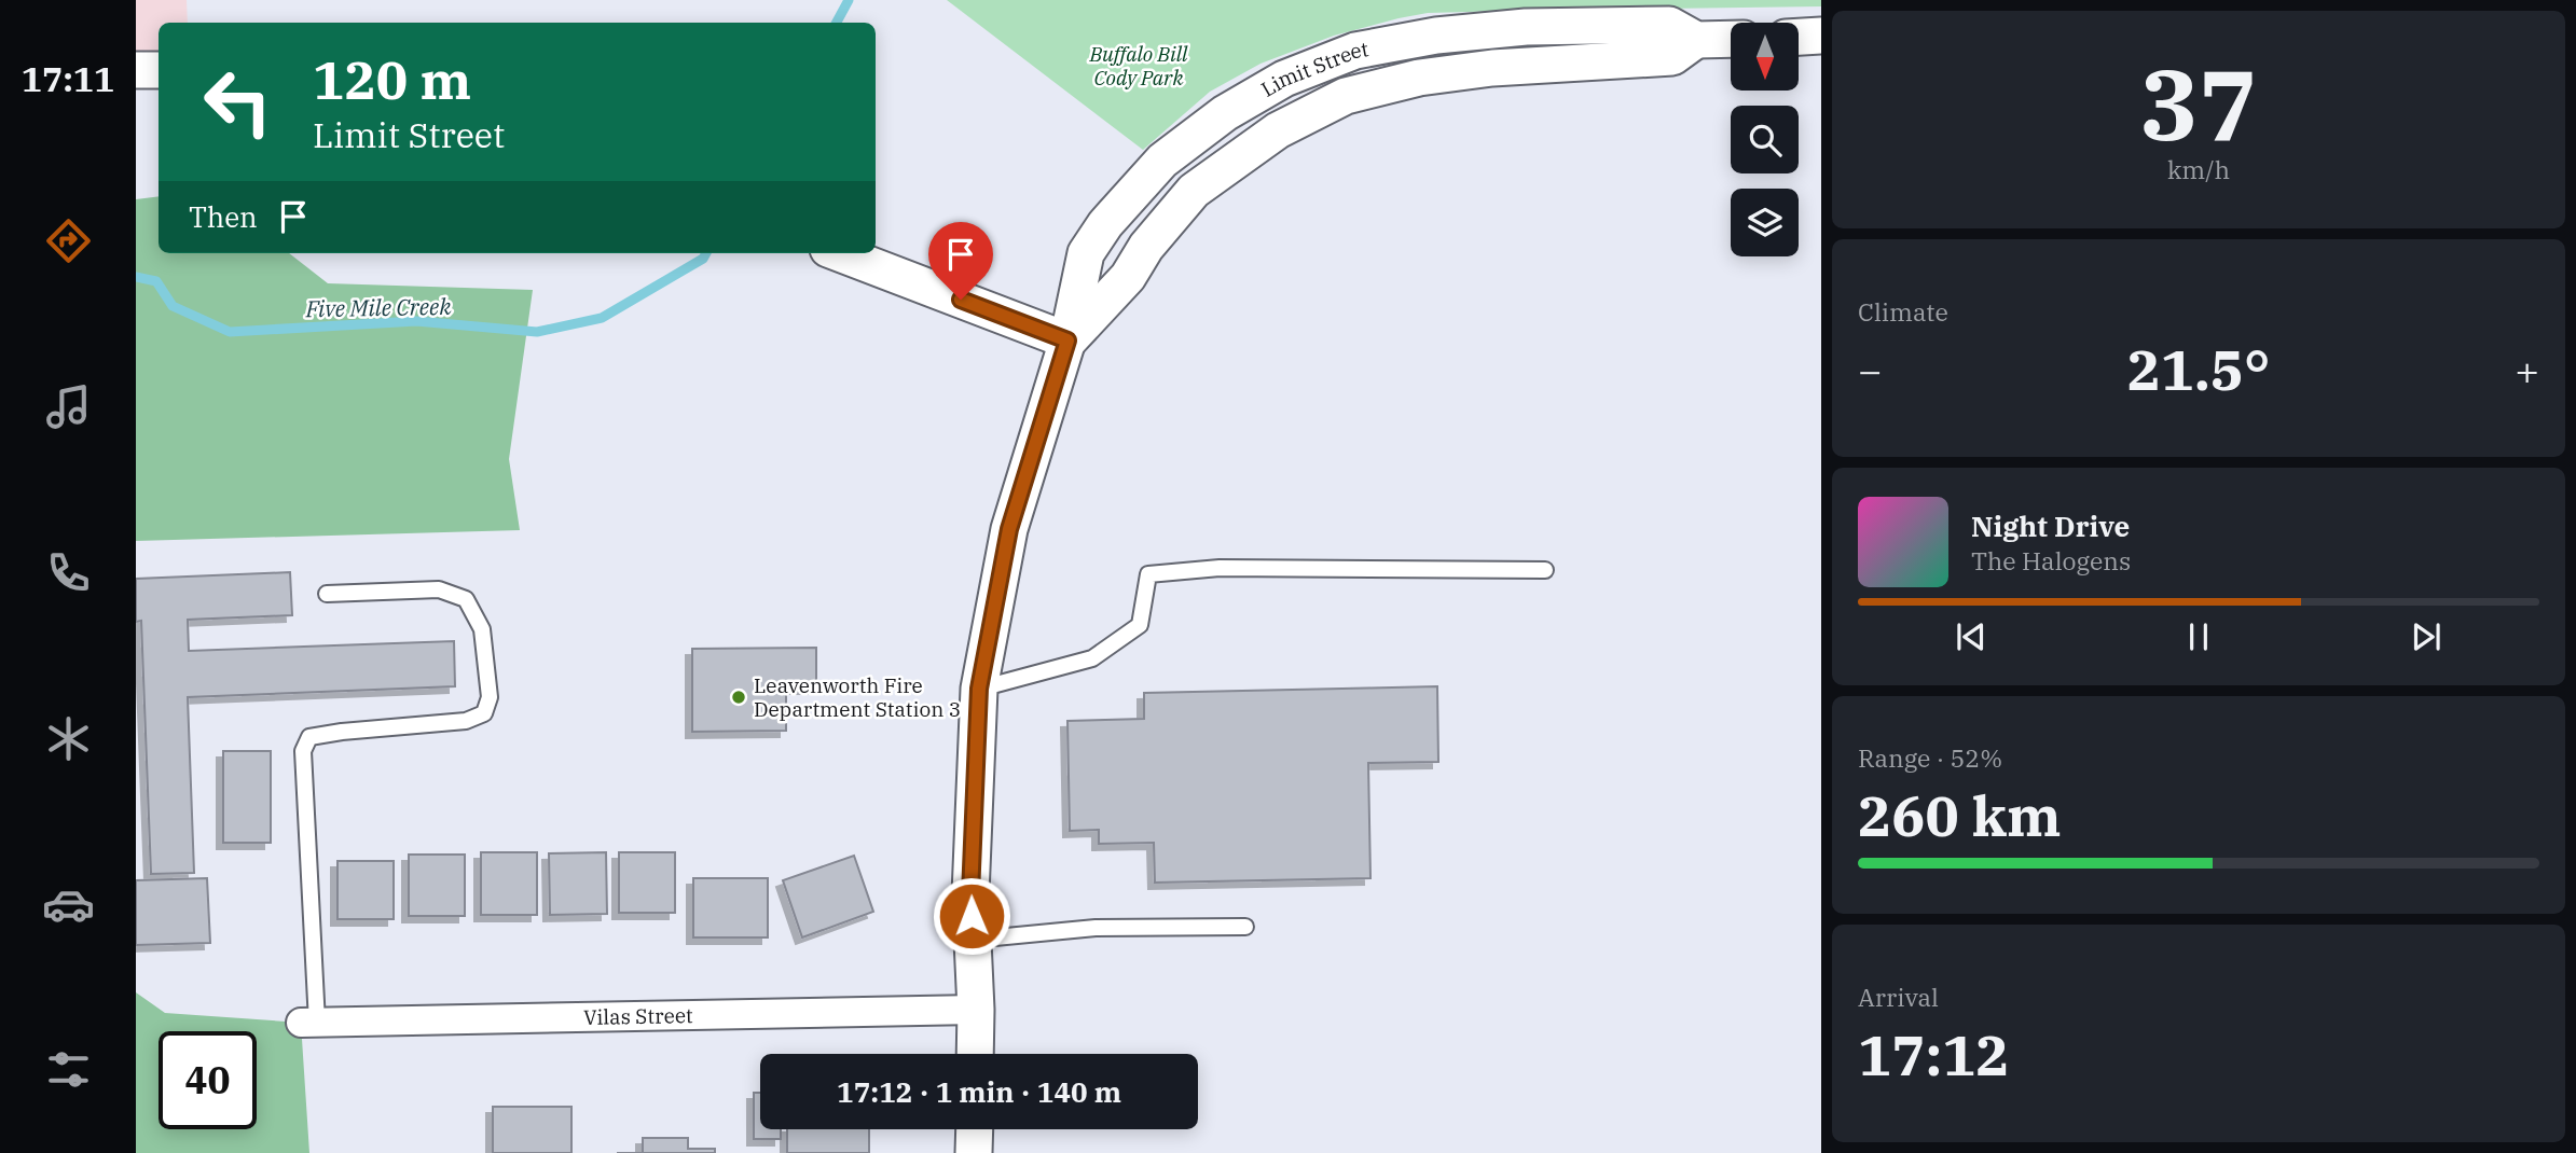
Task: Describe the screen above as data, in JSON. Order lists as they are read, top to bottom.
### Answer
{
  "streets": {
    "street": ["Limit Street", "Vilas Street"]
  },
  "water": ["Five Mile Creek"],
  "parks": ["Buffalo Bill Cody Park"],
  "places": ["Leavenworth Fire Department Station 3"],
  "north": "bottom",
  "page": {
    "tabs": "17:11",
    "tile": [
      ["37", "km/h"],
      "Climate",
      ["Range · 52%", "260 km"],
      ["Arrival", "17:12"]
    ],
    "turn": ["120 m", "Limit Street"],
    "then": "Then",
    "heat": ["−", "21.5°", "+"],
    "song": ["Night Drive", "The Halogens"],
    "limit": "40",
    "trip": "17:12 · 1 min · 140 m"
  }
}
